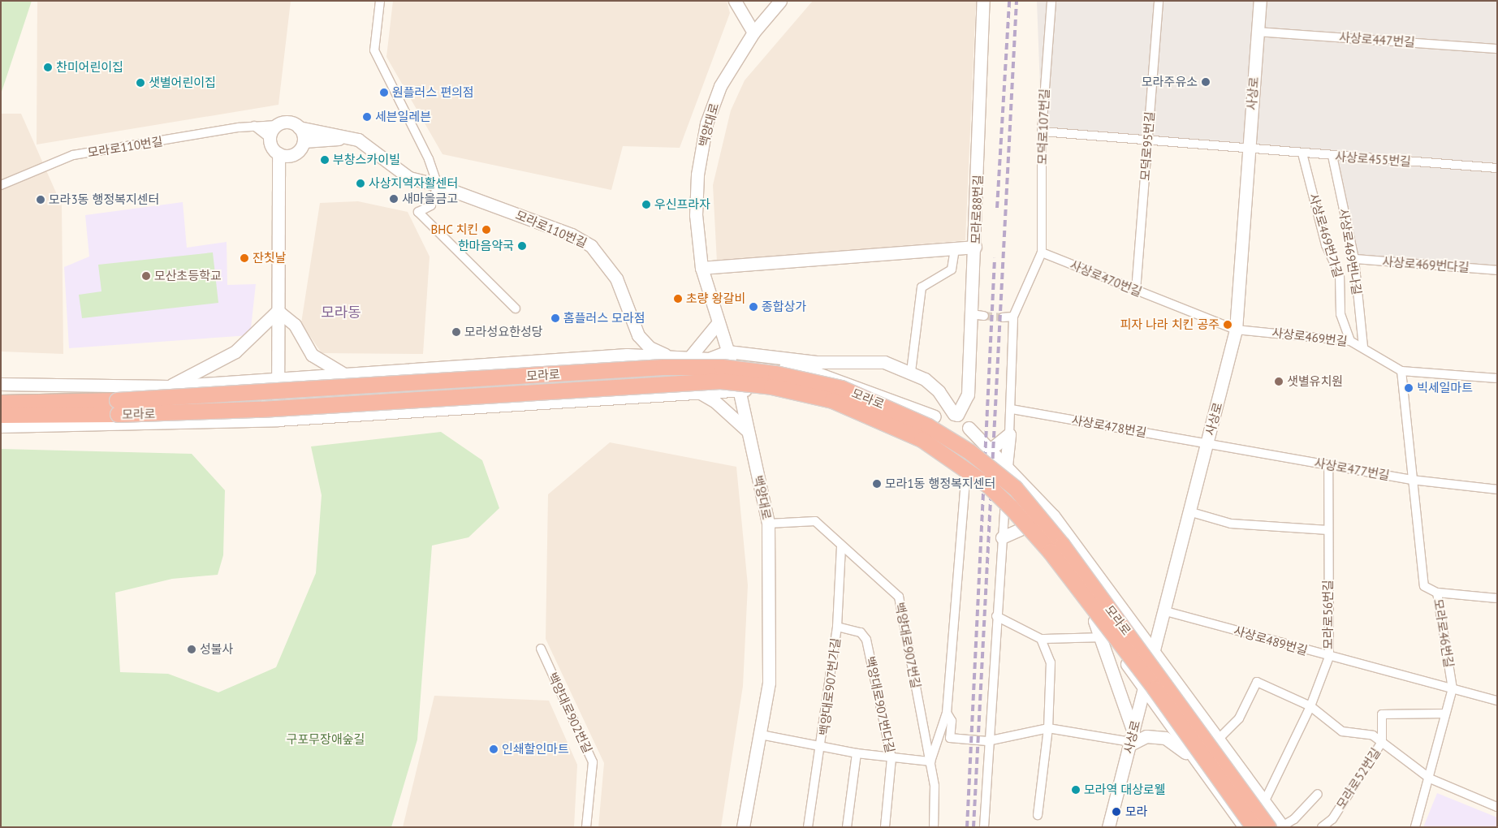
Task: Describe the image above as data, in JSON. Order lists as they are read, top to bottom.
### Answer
{
  "streets": {
    "highway": ["모라로"],
    "main road": [
      "사상로",
      "백양대로",
      "모라로110번길",
      "모라로88번길"
    ],
    "street": [
      "사상로447번길",
      "모덕로107번길",
      "모덕로95번길",
      "사상로455번길",
      "사상로469번가길",
      "사상로469번나길",
      "사상로469번다길",
      "사상로470번길",
      "사상로469번길",
      "사상로478번길",
      "사상로477번길",
      "모라로56번길",
      "모라로46번길",
      "사상로489번길",
      "백양대로907번길",
      "백양대로907번가길",
      "백양대로907번다길",
      "백양대로902번길",
      "모라로52번길"
    ]
  },
  "crossings": [
    ["사상로447번길", "사상로"],
    ["사상로", "사상로455번길"],
    ["사상로", "사상로470번길"],
    ["사상로", "사상로469번길"],
    ["사상로", "모라로"],
    ["사상로", "사상로478번길"],
    ["사상로", "사상로477번길"],
    ["사상로", "사상로489번길"],
    ["백양대로", "모라로"],
    ["백양대로", "백양대로907번길"],
    ["모덕로107번길", "사상로455번길"],
    ["모덕로107번길", "사상로470번길"],
    ["모덕로95번길", "사상로455번길"],
    ["모덕로95번길", "사상로470번길"],
    ["사상로455번길", "사상로469번가길"],
    ["사상로455번길", "사상로469번나길"],
    ["모라로88번길", "모라로"],
    ["사상로469번가길", "사상로469번길"],
    ["사상로469번나길", "사상로469번다길"],
    ["사상로469번나길", "사상로469번길"],
    ["사상로470번길", "사상로469번길"],
    ["사상로469번길", "모라로46번길"],
    ["모라로", "모라로56번길"],
    ["사상로478번길", "사상로477번길"],
    ["사상로477번길", "모라로56번길"],
    ["사상로477번길", "모라로46번길"],
    ["모라로56번길", "사상로489번길"],
    ["모라로46번길", "사상로489번길"],
    ["모라로46번길", "모라로52번길"],
    ["백양대로907번길", "백양대로907번가길"],
    ["백양대로907번가길", "백양대로907번다길"]
  ],
  "districts": ["모라동"],
  "parks": ["구포무장애숲길"],
  "places": [
    "찬미어린이집",
    "모라주유소",
    "샛별어린이집",
    "원플러스 편의점",
    "세븐일레븐",
    "부창스카이빌",
    "사상지역자활센터",
    "새마을금고",
    "모라3동 행정복지센터",
    "우신프라자",
    "BHC 치킨",
    "한마음약국",
    "잔칫날",
    "모산초등학교",
    "초량 왕갈비",
    "종합상가",
    "홈플러스 모라점",
    "피자 나라 치킨 공주",
    "모라성요한성당",
    "샛별유치원",
    "빅세일마트",
    "모라1동 행정복지센터",
    "성불사",
    "인쇄할인마트",
    "모라역 대상로웰",
    "모라"
  ]
}
